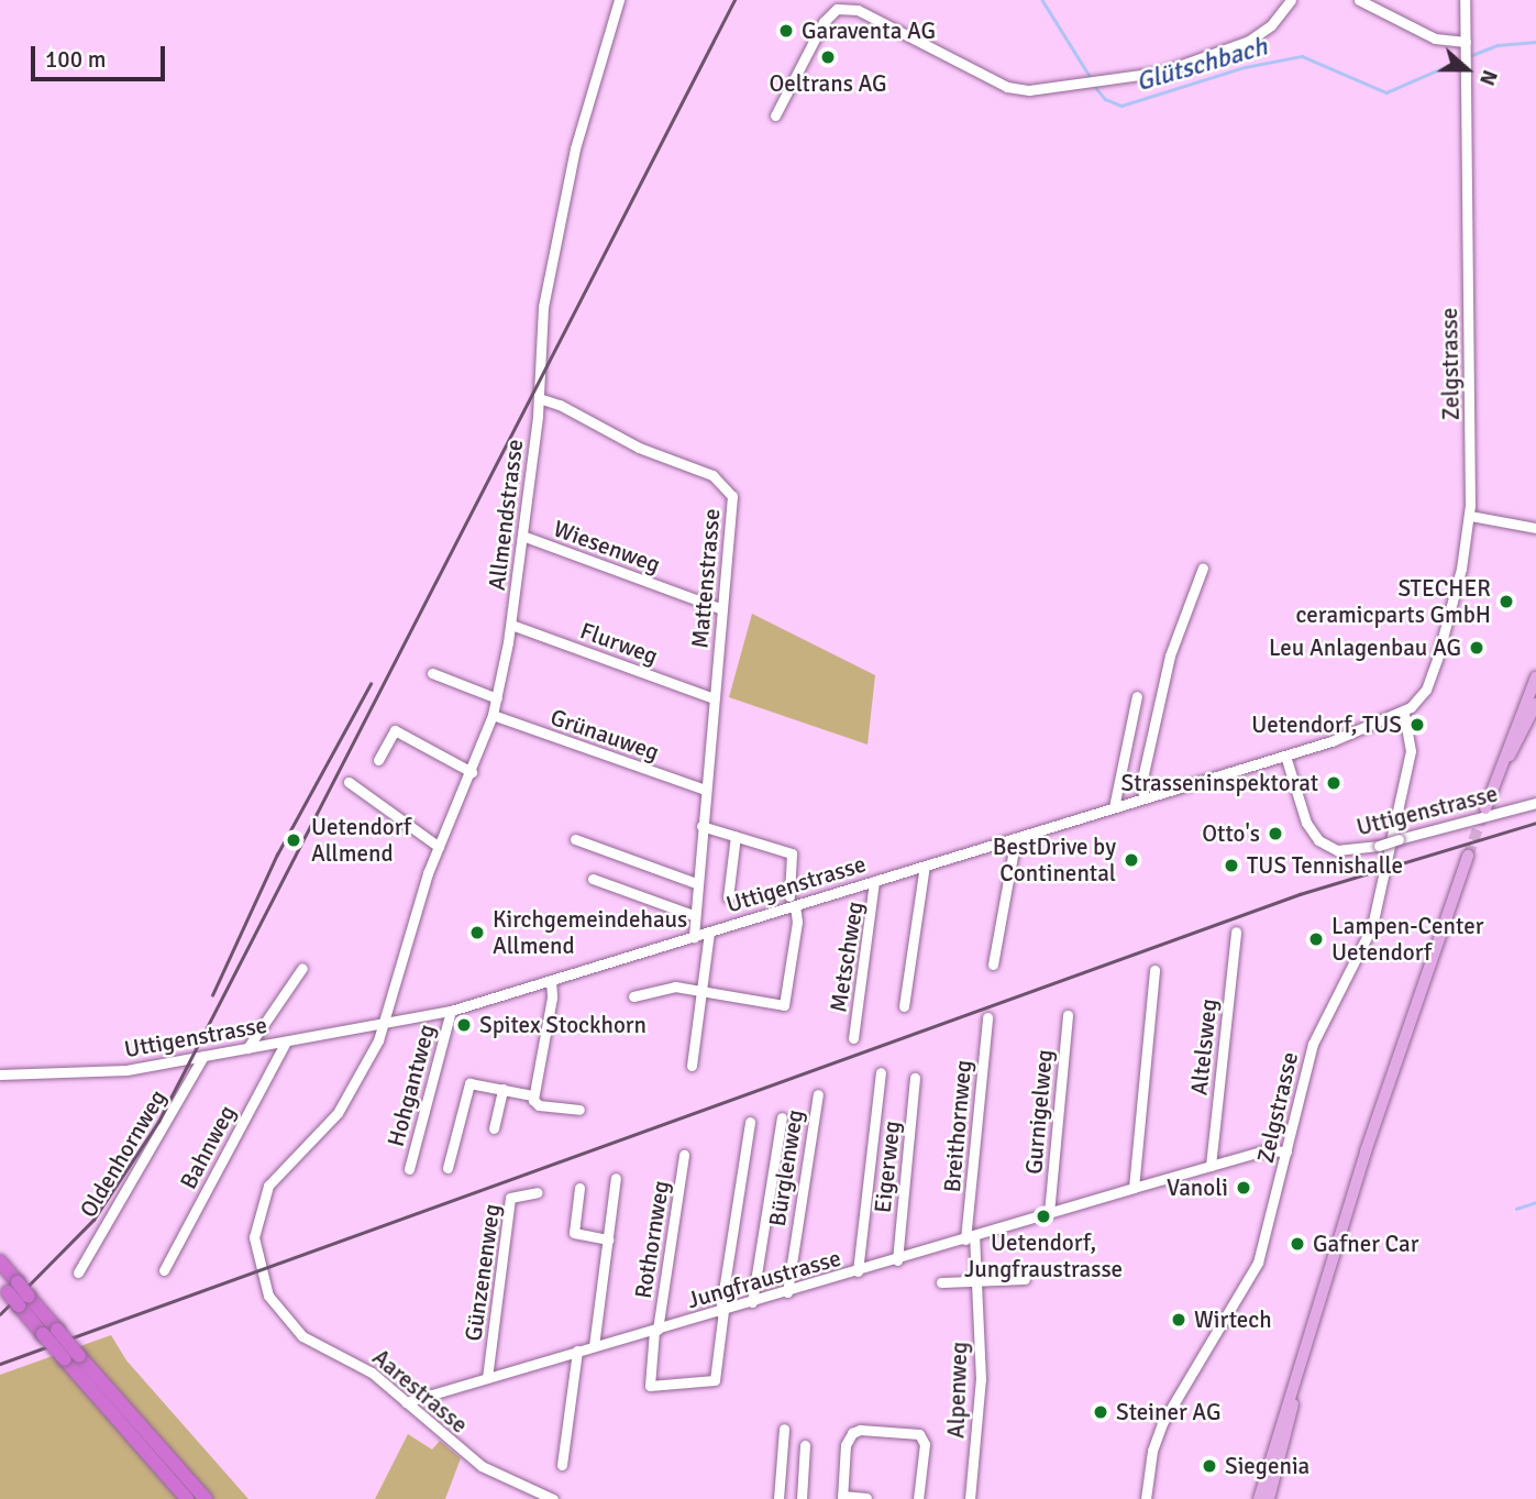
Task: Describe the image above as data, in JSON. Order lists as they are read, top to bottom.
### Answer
{
  "streets": {
    "street": [
      "Zelgstrasse",
      "Allmendstrasse",
      "Wiesenweg",
      "Mattenstrasse",
      "Flurweg",
      "Grünauweg",
      "Uttigenstrasse",
      "Metschweg",
      "Altelsweg",
      "Hohgantweg",
      "Gurnigelweg",
      "Breithornweg",
      "Bahnweg",
      "Oldenhornweg",
      "Eigerweg",
      "Bürglenweg",
      "Rothornweg",
      "Günzenenweg",
      "Jungfraustrasse",
      "Alpenweg",
      "Aarestrasse"
    ]
  },
  "crossings": [
    ["Zelgstrasse", "Jungfraustrasse"],
    ["Allmendstrasse", "Wiesenweg"],
    ["Allmendstrasse", "Mattenstrasse"],
    ["Allmendstrasse", "Flurweg"],
    ["Allmendstrasse", "Grünauweg"],
    ["Allmendstrasse", "Uttigenstrasse"],
    ["Allmendstrasse", "Aarestrasse"],
    ["Wiesenweg", "Mattenstrasse"],
    ["Mattenstrasse", "Flurweg"],
    ["Mattenstrasse", "Grünauweg"],
    ["Mattenstrasse", "Uttigenstrasse"],
    ["Uttigenstrasse", "Metschweg"],
    ["Uttigenstrasse", "Hohgantweg"],
    ["Uttigenstrasse", "Bahnweg"],
    ["Uttigenstrasse", "Oldenhornweg"],
    ["Uttigenstrasse", "Aarestrasse"],
    ["Altelsweg", "Jungfraustrasse"],
    ["Gurnigelweg", "Jungfraustrasse"],
    ["Breithornweg", "Jungfraustrasse"],
    ["Breithornweg", "Alpenweg"],
    ["Eigerweg", "Jungfraustrasse"],
    ["Bürglenweg", "Jungfraustrasse"],
    ["Rothornweg", "Jungfraustrasse"],
    ["Günzenenweg", "Jungfraustrasse"],
    ["Jungfraustrasse", "Alpenweg"],
    ["Jungfraustrasse", "Aarestrasse"]
  ],
  "water": ["Glütschbach"],
  "places": [
    "Garaventa AG",
    "Oeltrans AG",
    "STECHER ceramicparts GmbH",
    "Leu Anlagenbau AG",
    "Uetendorf, TUS",
    "Strasseninspektorat",
    "Otto's",
    "Uetendorf Allmend",
    "BestDrive by Continental",
    "TUS Tennishalle",
    "Kirchgemeindehaus Allmend",
    "Lampen-Center Uetendorf",
    "Spitex Stockhorn",
    "Vanoli",
    "Uetendorf, Jungfraustrasse",
    "Gafner Car",
    "Wirtech",
    "Steiner AG",
    "Siegenia"
  ],
  "scale_bar": "100 m",
  "north": "right"
}
